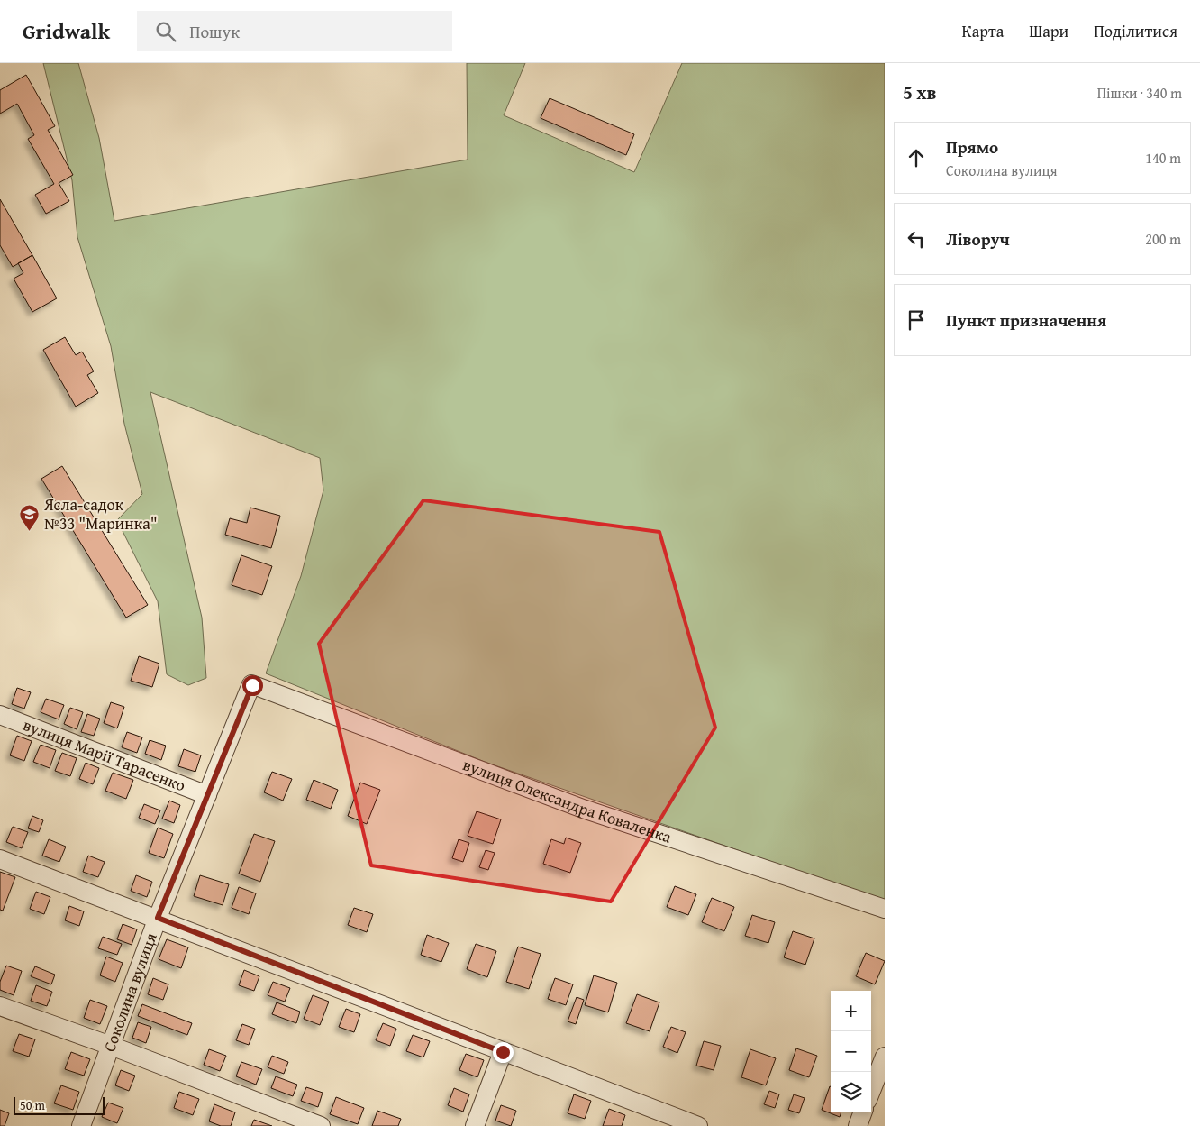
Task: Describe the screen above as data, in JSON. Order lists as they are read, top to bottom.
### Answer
{
  "streets": {
    "street": ["вулиця Марії Тарасенко", "вулиця Олександра Коваленка", "Соколина вулиця"]
  },
  "crossings": [
    ["вулиця Марії Тарасенко", "Соколина вулиця"],
    ["вулиця Олександра Коваленка", "Соколина вулиця"]
  ],
  "places": {
    "school or university": ["Ясла-садок №33 \"Маринка\""]
  },
  "scale_bar": "50 m",
  "page": {
    "header": "Gridwalk",
    "search": "Пошук",
    "nav": ["Карта", "Шари", "Поділитися"],
    "heading": ["5 хв", "Пішки · 340 m"],
    "list": [
      ["Прямо", "Соколина вулиця", "140 m"],
      ["Ліворуч", "200 m"],
      "Пункт призначення"
    ],
    "map_buttons": ["+", "−"],
    "scale": "50 m"
  }
}
